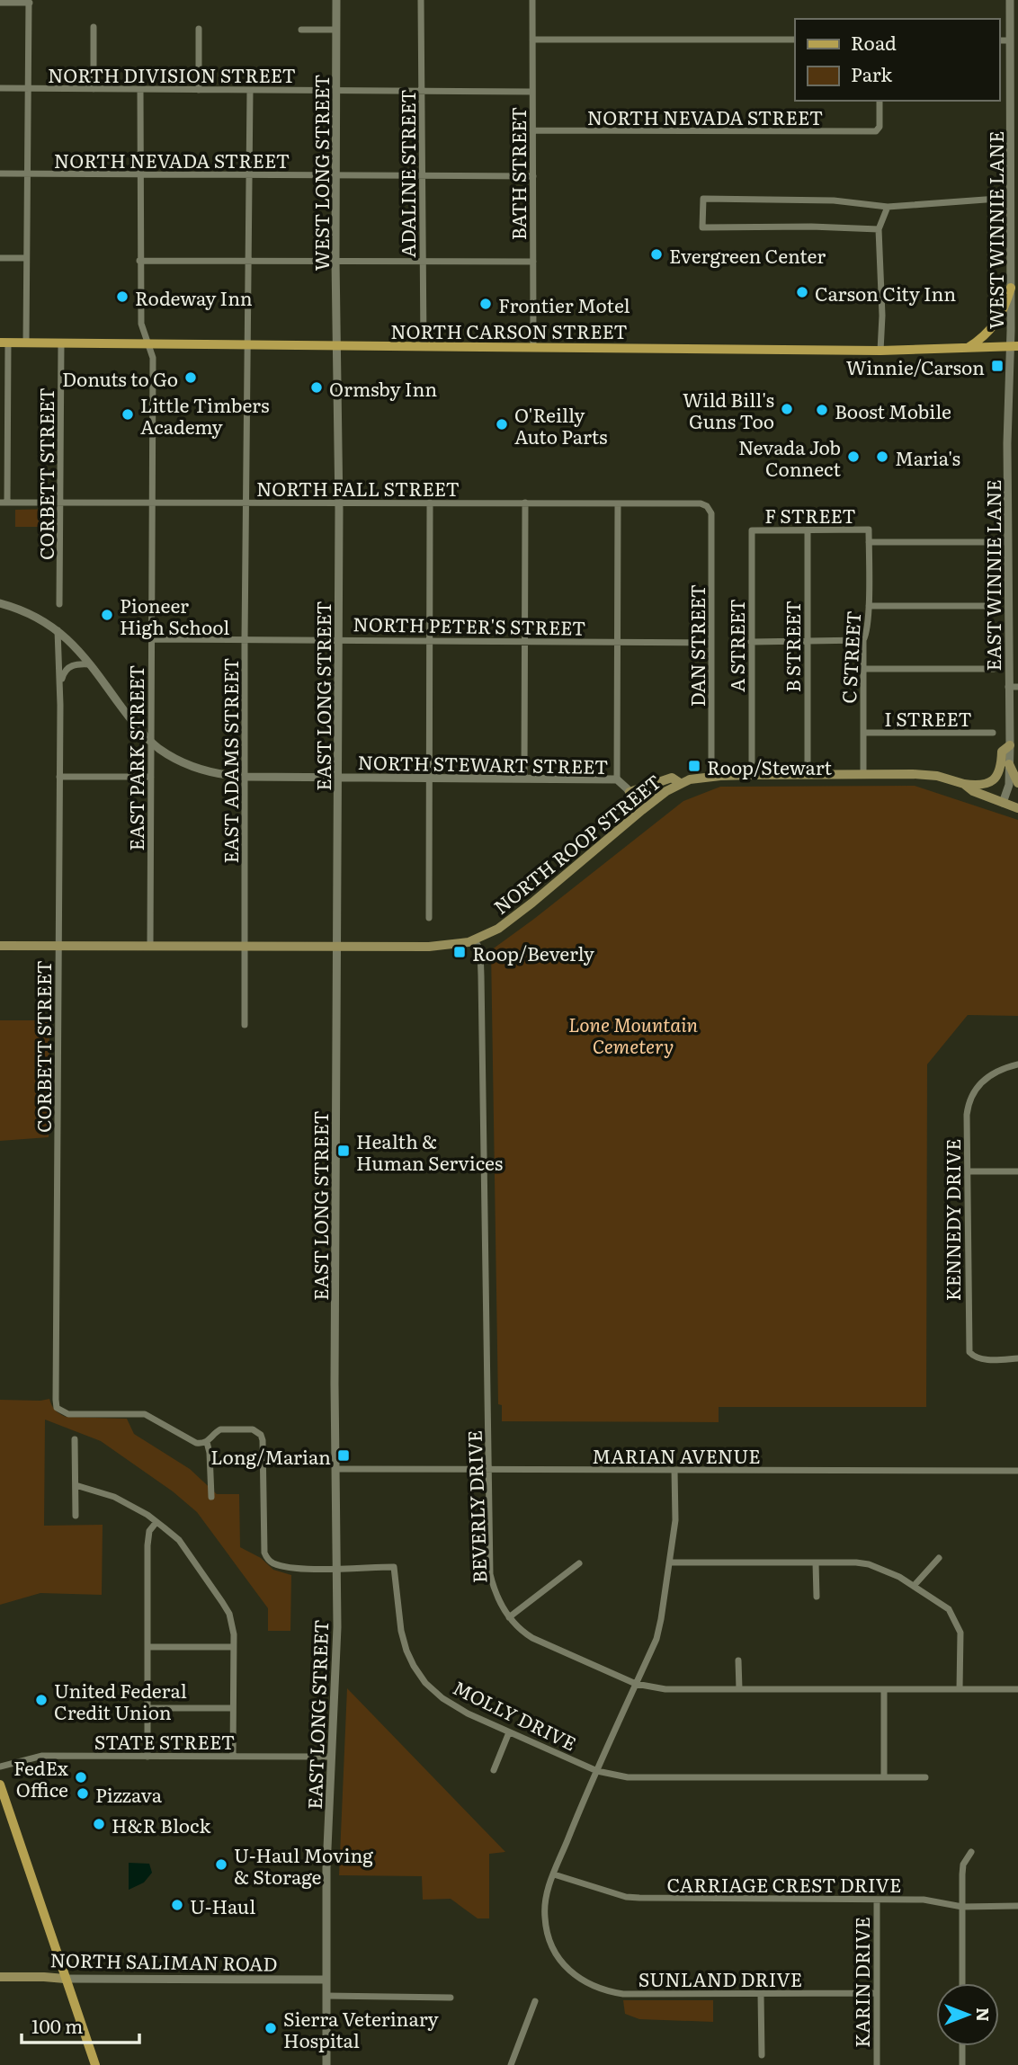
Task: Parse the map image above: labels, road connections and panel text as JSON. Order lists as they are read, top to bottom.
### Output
{
  "streets": {
    "main road": ["NORTH CARSON STREET", "NORTH ROOP STREET", "NORTH SALIMAN ROAD"],
    "street": [
      "NORTH DIVISION STREET",
      "NORTH NEVADA STREET",
      "WEST LONG STREET",
      "ADALINE STREET",
      "BATH STREET",
      "WEST WINNIE LANE",
      "CORBETT STREET",
      "NORTH FALL STREET",
      "F STREET",
      "EAST WINNIE LANE",
      "NORTH PETER'S STREET",
      "DAN STREET",
      "A STREET",
      "B STREET",
      "C STREET",
      "EAST LONG STREET",
      "I STREET",
      "EAST PARK STREET",
      "EAST ADAMS STREET",
      "NORTH STEWART STREET",
      "KENNEDY DRIVE",
      "MARIAN AVENUE",
      "BEVERLY DRIVE",
      "MOLLY DRIVE",
      "STATE STREET",
      "CARRIAGE CREST DRIVE",
      "SUNLAND DRIVE",
      "KARIN DRIVE"
    ]
  },
  "crossings": [
    ["NORTH DIVISION STREET", "WEST LONG STREET"],
    ["NORTH DIVISION STREET", "ADALINE STREET"],
    ["NORTH DIVISION STREET", "BATH STREET"],
    ["NORTH DIVISION STREET", "EAST PARK STREET"],
    ["NORTH DIVISION STREET", "EAST ADAMS STREET"],
    ["NORTH NEVADA STREET", "WEST LONG STREET"],
    ["NORTH NEVADA STREET", "ADALINE STREET"],
    ["NORTH NEVADA STREET", "BATH STREET"],
    ["NORTH NEVADA STREET", "EAST PARK STREET"],
    ["NORTH NEVADA STREET", "EAST ADAMS STREET"],
    ["WEST LONG STREET", "NORTH CARSON STREET"],
    ["WEST LONG STREET", "EAST LONG STREET"],
    ["ADALINE STREET", "NORTH CARSON STREET"],
    ["BATH STREET", "NORTH CARSON STREET"],
    ["WEST WINNIE LANE", "NORTH CARSON STREET"],
    ["WEST WINNIE LANE", "EAST WINNIE LANE"],
    ["NORTH CARSON STREET", "CORBETT STREET"],
    ["NORTH CARSON STREET", "EAST WINNIE LANE"],
    ["NORTH CARSON STREET", "EAST LONG STREET"],
    ["NORTH CARSON STREET", "EAST PARK STREET"],
    ["NORTH CARSON STREET", "EAST ADAMS STREET"],
    ["CORBETT STREET", "NORTH FALL STREET"],
    ["CORBETT STREET", "NORTH STEWART STREET"],
    ["CORBETT STREET", "NORTH ROOP STREET"],
    ["CORBETT STREET", "MOLLY DRIVE"],
    ["NORTH FALL STREET", "DAN STREET"],
    ["NORTH FALL STREET", "EAST LONG STREET"],
    ["NORTH FALL STREET", "EAST PARK STREET"],
    ["NORTH FALL STREET", "EAST ADAMS STREET"],
    ["F STREET", "EAST WINNIE LANE"],
    ["F STREET", "A STREET"],
    ["F STREET", "B STREET"],
    ["F STREET", "C STREET"],
    ["EAST WINNIE LANE", "NORTH ROOP STREET"],
    ["NORTH PETER'S STREET", "DAN STREET"],
    ["NORTH PETER'S STREET", "EAST LONG STREET"],
    ["NORTH PETER'S STREET", "EAST PARK STREET"],
    ["NORTH PETER'S STREET", "EAST ADAMS STREET"],
    ["DAN STREET", "NORTH ROOP STREET"],
    ["C STREET", "I STREET"],
    ["C STREET", "NORTH ROOP STREET"],
    ["EAST LONG STREET", "NORTH STEWART STREET"],
    ["EAST LONG STREET", "NORTH ROOP STREET"],
    ["EAST LONG STREET", "MARIAN AVENUE"],
    ["EAST LONG STREET", "MOLLY DRIVE"],
    ["EAST LONG STREET", "STATE STREET"],
    ["EAST LONG STREET", "NORTH SALIMAN ROAD"],
    ["EAST PARK STREET", "NORTH STEWART STREET"],
    ["EAST PARK STREET", "NORTH ROOP STREET"],
    ["EAST ADAMS STREET", "NORTH STEWART STREET"],
    ["EAST ADAMS STREET", "NORTH ROOP STREET"],
    ["NORTH STEWART STREET", "NORTH ROOP STREET"],
    ["NORTH ROOP STREET", "BEVERLY DRIVE"],
    ["MARIAN AVENUE", "BEVERLY DRIVE"],
    ["CARRIAGE CREST DRIVE", "SUNLAND DRIVE"],
    ["CARRIAGE CREST DRIVE", "KARIN DRIVE"],
    ["SUNLAND DRIVE", "KARIN DRIVE"]
  ],
  "parks": ["Lone Mountain Cemetery"],
  "places": {
    "other": [
      "Evergreen Center",
      "Carson City Inn",
      "Rodeway Inn",
      "Frontier Motel",
      "Donuts to Go",
      "Ormsby Inn",
      "Wild Bill's Guns Too",
      "Boost Mobile",
      "Little Timbers Academy",
      "O'Reilly Auto Parts",
      "Nevada Job Connect",
      "Maria's",
      "Pioneer High School",
      "United Federal Credit Union",
      "FedEx Office",
      "Pizzava",
      "H&R Block",
      "U-Haul Moving & Storage",
      "U-Haul",
      "Sierra Veterinary Hospital"
    ],
    "transit": [
      "Winnie/Carson",
      "Roop/Stewart",
      "Roop/Beverly",
      "Health & Human Services",
      "Long/Marian"
    ]
  },
  "legend": ["Road", "Park"],
  "scale_bar": "100 m",
  "north": "right"
}
